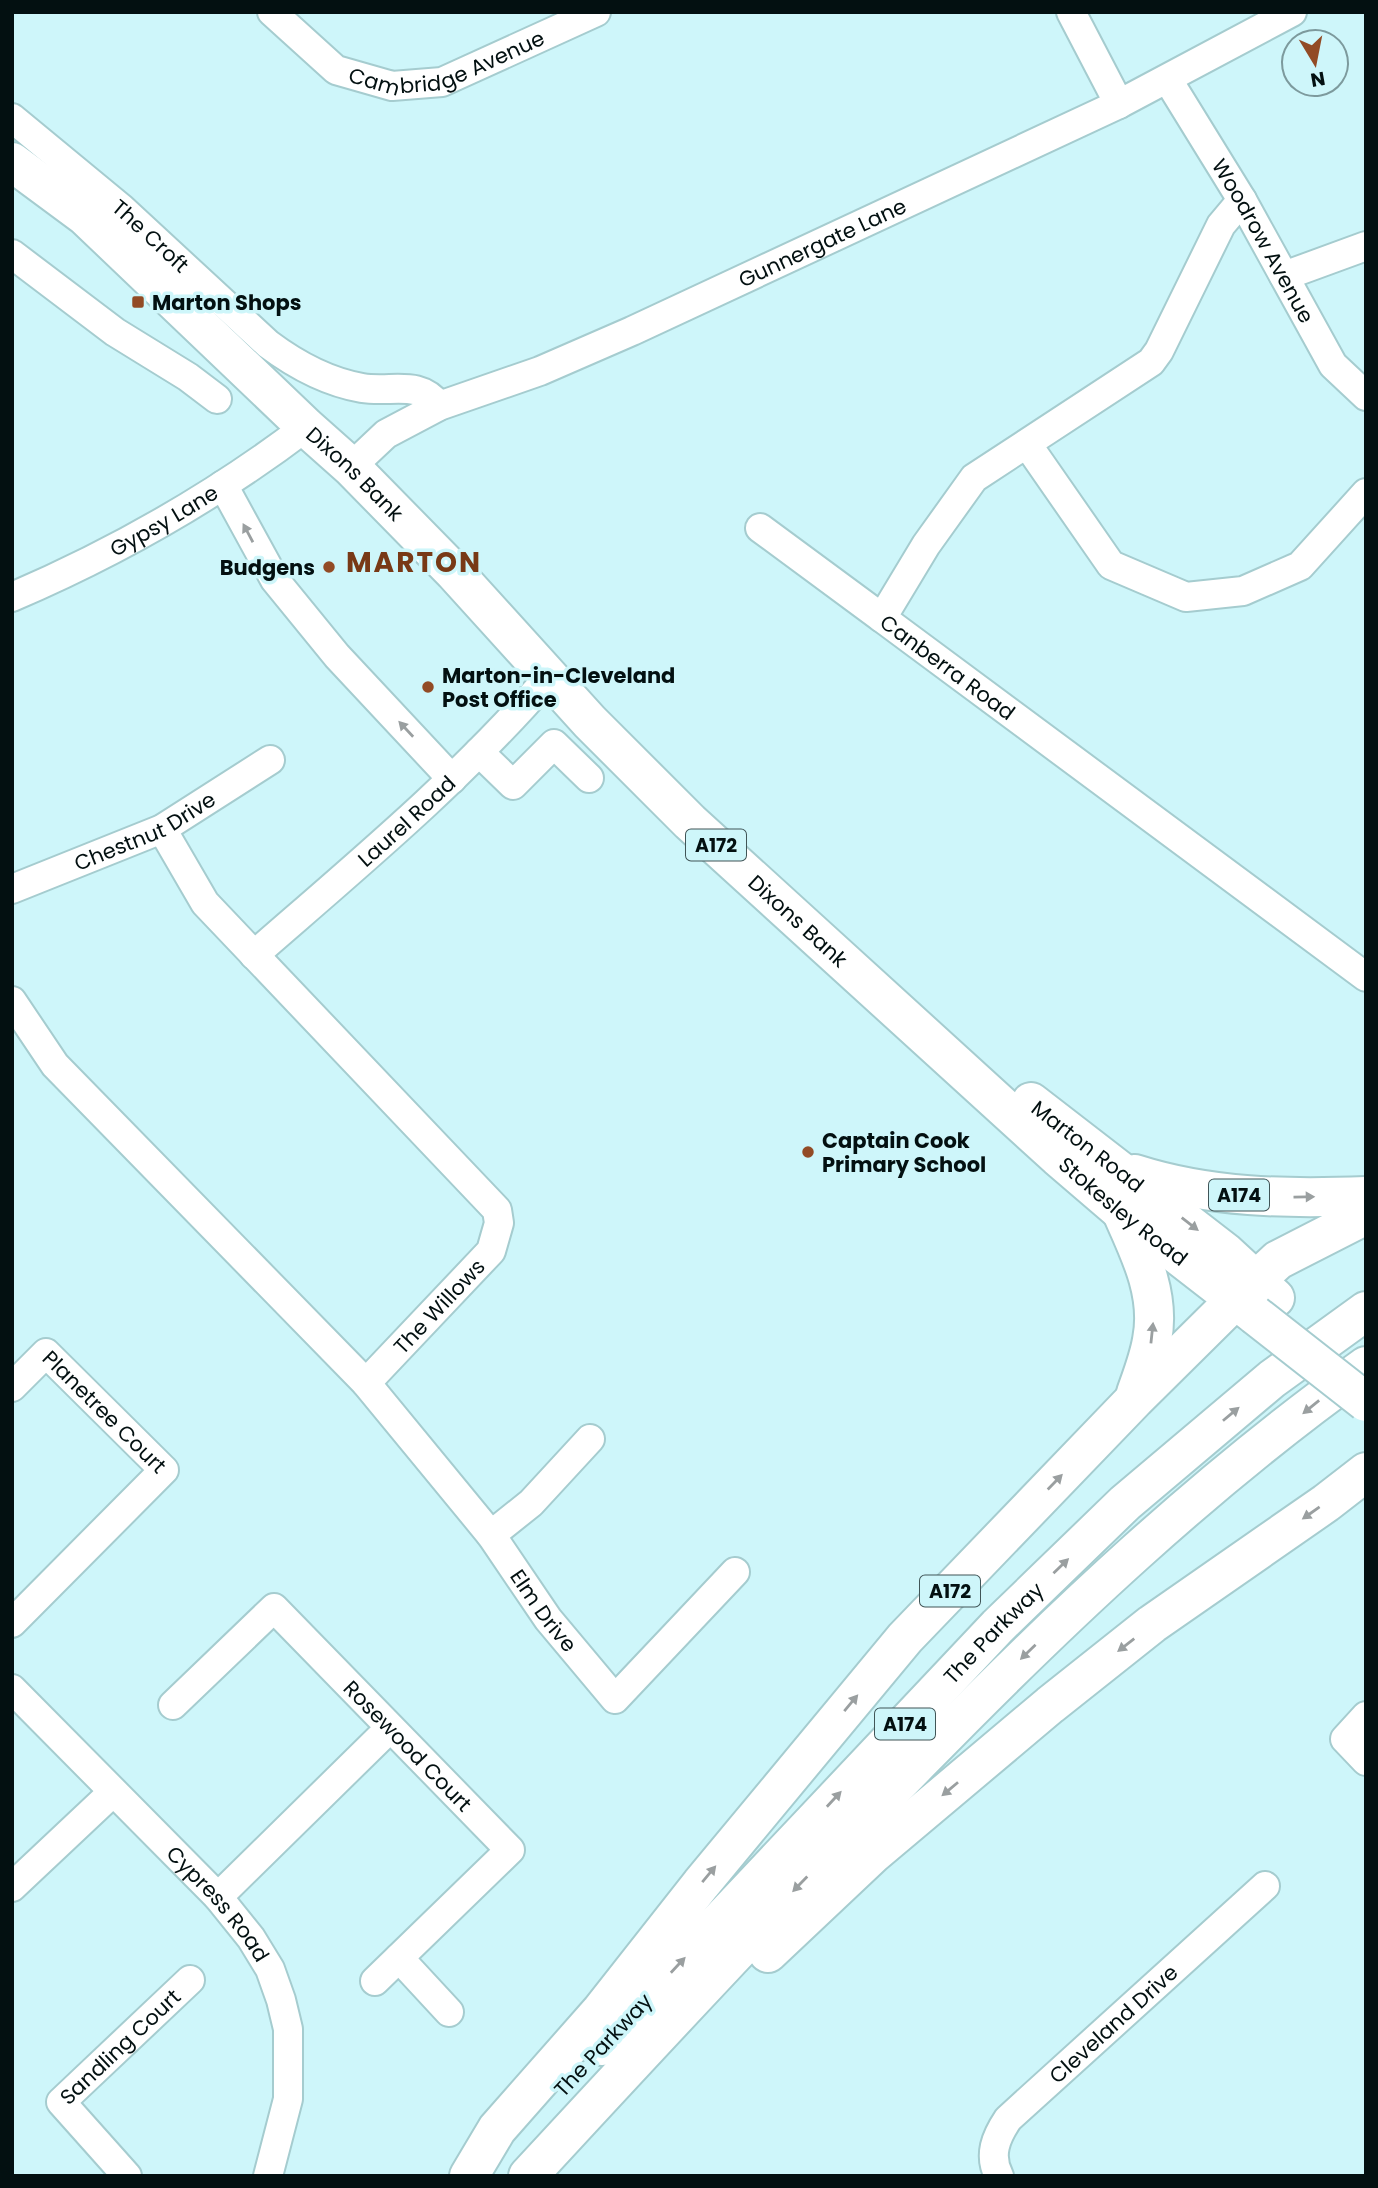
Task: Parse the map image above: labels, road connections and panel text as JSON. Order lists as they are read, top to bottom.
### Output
{
  "streets": {
    "highway": [
      "Dixons Bank",
      "A172",
      "Marton Road",
      "A174",
      "Stokesley Road",
      "The Parkway"
    ],
    "street": [
      "Cambridge Avenue",
      "The Croft",
      "Woodrow Avenue",
      "Gunnergate Lane",
      "Gypsy Lane",
      "Canberra Road",
      "Laurel Road",
      "Chestnut Drive",
      "The Willows",
      "Planetree Court",
      "Elm Drive",
      "Rosewood Court",
      "Cypress Road",
      "Cleveland Drive",
      "Sandling Court"
    ]
  },
  "crossings": [
    ["The Croft", "Gunnergate Lane"],
    ["Woodrow Avenue", "Gunnergate Lane"],
    ["Woodrow Avenue", "Canberra Road"],
    ["Gunnergate Lane", "Dixons Bank"],
    ["Dixons Bank", "Gypsy Lane"],
    ["Dixons Bank", "Laurel Road"],
    ["Dixons Bank", "Marton Road"],
    ["Laurel Road", "The Willows"],
    ["Chestnut Drive", "The Willows"],
    ["A172", "Marton Road"],
    ["A172", "Stokesley Road"],
    ["Marton Road", "A174"],
    ["Marton Road", "Stokesley Road"],
    ["The Willows", "Elm Drive"]
  ],
  "one_way": ["Marton Road"],
  "districts": ["MARTON"],
  "places": {
    "transit": ["Marton Shops"],
    "other": ["Budgens", "Marton-in-Cleveland Post Office", "Captain Cook Primary School"]
  },
  "north": "bottom"
}
